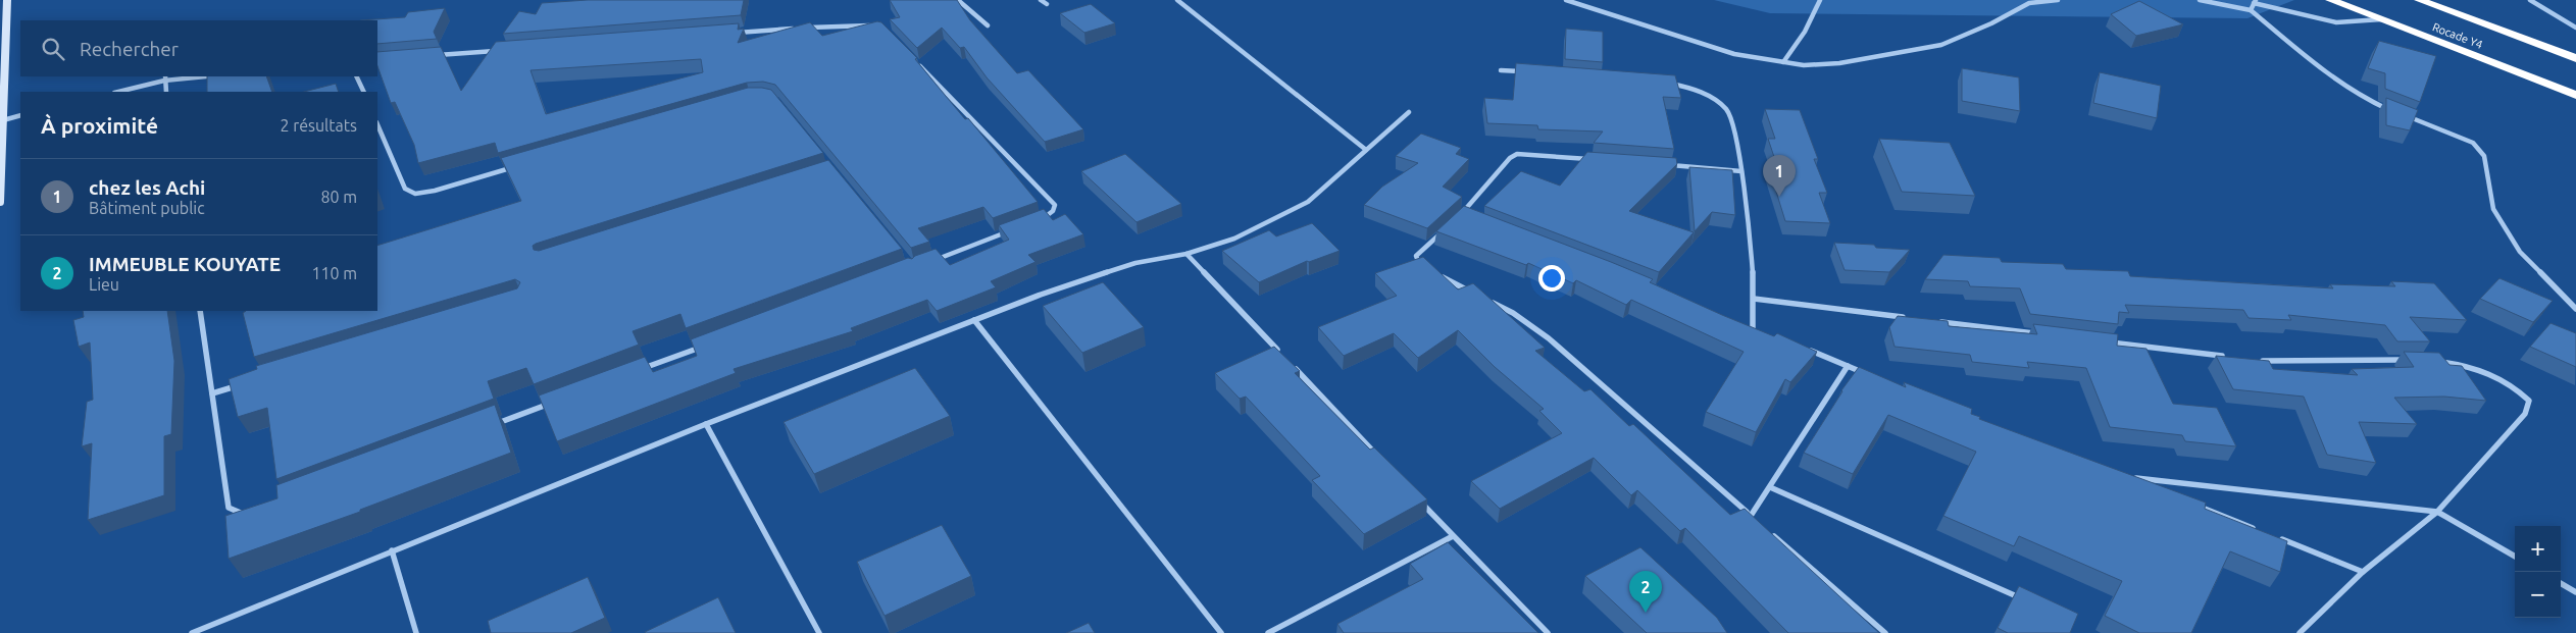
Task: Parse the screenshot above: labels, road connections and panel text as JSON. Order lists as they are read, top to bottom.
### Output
{
  "streets": {
    "highway": ["Rocade Y4"]
  },
  "page": {
    "search": "Rechercher",
    "heading": ["À proximité", "2 résultats"],
    "pins": ["1", "2"],
    "list": [
      {
        "mark": "1",
        "name": "chez les Achi",
        "note": "Bâtiment public",
        "value": "80 m"
      },
      {
        "mark": "2",
        "name": "IMMEUBLE KOUYATE",
        "note": "Lieu",
        "value": "110 m"
      }
    ],
    "map_buttons": ["+", "−"]
  }
}
